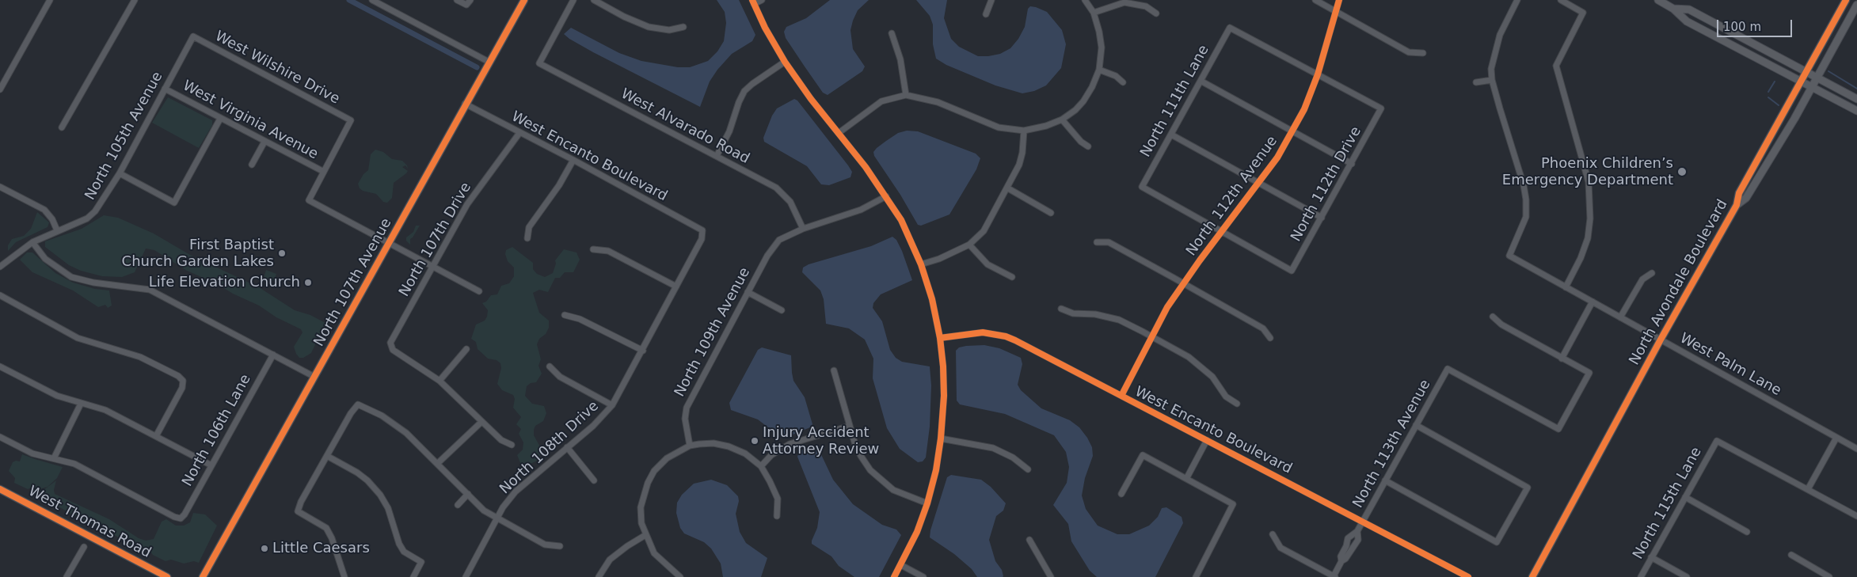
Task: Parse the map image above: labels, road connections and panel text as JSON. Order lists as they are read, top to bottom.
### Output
{
  "streets": {
    "main road": ["North 107th Avenue", "North Avondale Boulevard", "West Thomas Road"],
    "street": [
      "West Wilshire Drive",
      "North 111th Lane",
      "West Virginia Avenue",
      "West Alvarado Road",
      "North 105th Avenue",
      "West Encanto Boulevard",
      "North 112th Drive",
      "North 112th Avenue",
      "North 107th Drive",
      "North 109th Avenue",
      "West Palm Lane",
      "North 106th Lane",
      "North 113th Avenue",
      "North 108th Drive",
      "North 115th Lane"
    ]
  },
  "crossings": [
    ["West Wilshire Drive", "West Virginia Avenue"],
    ["West Wilshire Drive", "North 105th Avenue"],
    ["North 111th Lane", "North 112th Drive"],
    ["North 111th Lane", "North 112th Avenue"],
    ["West Virginia Avenue", "North 105th Avenue"],
    ["West Alvarado Road", "North 109th Avenue"],
    ["West Encanto Boulevard", "North 112th Avenue"],
    ["West Encanto Boulevard", "North 107th Drive"],
    ["West Encanto Boulevard", "North 107th Avenue"],
    ["West Encanto Boulevard", "North 113th Avenue"],
    ["West Encanto Boulevard", "North 108th Drive"],
    ["North 112th Drive", "North 112th Avenue"],
    ["North Avondale Boulevard", "West Palm Lane"]
  ],
  "places": [
    "Phoenix Children’s Emergency Department",
    "First Baptist Church Garden Lakes",
    "Life Elevation Church",
    "Injury Accident Attorney Review",
    "Little Caesars"
  ],
  "scale_bar": "100 m"
}
